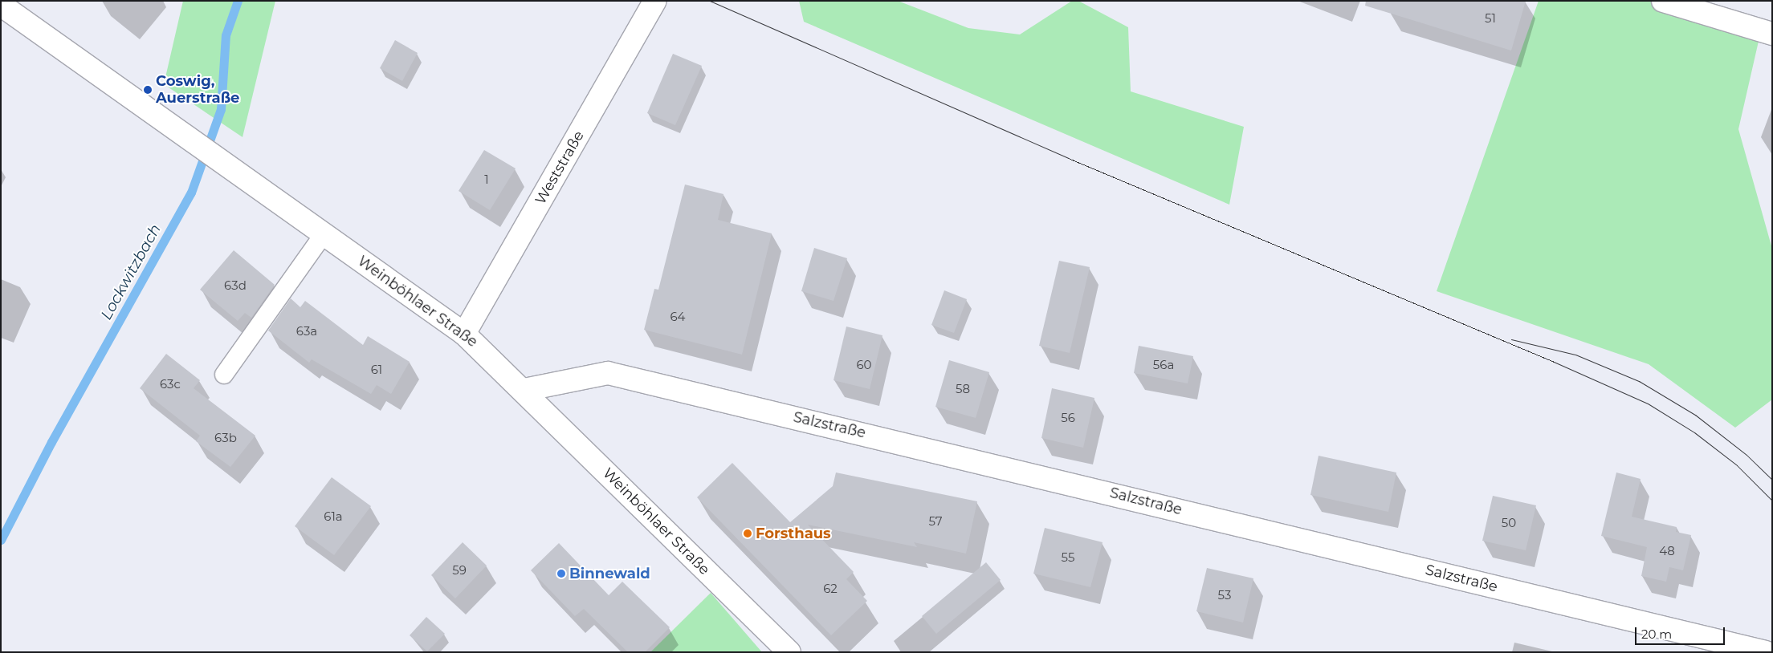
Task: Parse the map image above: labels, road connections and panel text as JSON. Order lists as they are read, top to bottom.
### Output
{
  "streets": {
    "street": ["Weststraße", "Weinböhlaer Straße", "Salzstraße"]
  },
  "crossings": [
    ["Weststraße", "Weinböhlaer Straße"],
    ["Weinböhlaer Straße", "Salzstraße"]
  ],
  "water": ["Lockwitzbach"],
  "places": ["Coswig, Auerstraße", "Forsthaus", "Binnewald"],
  "house_numbers": [
    "51",
    "1",
    "63d",
    "64",
    "63a",
    "60",
    "56a",
    "61",
    "63c",
    "58",
    "56",
    "63b",
    "61a",
    "57",
    "50",
    "48",
    "55",
    "59",
    "62",
    "53"
  ],
  "scale_bar": "20 m"
}
